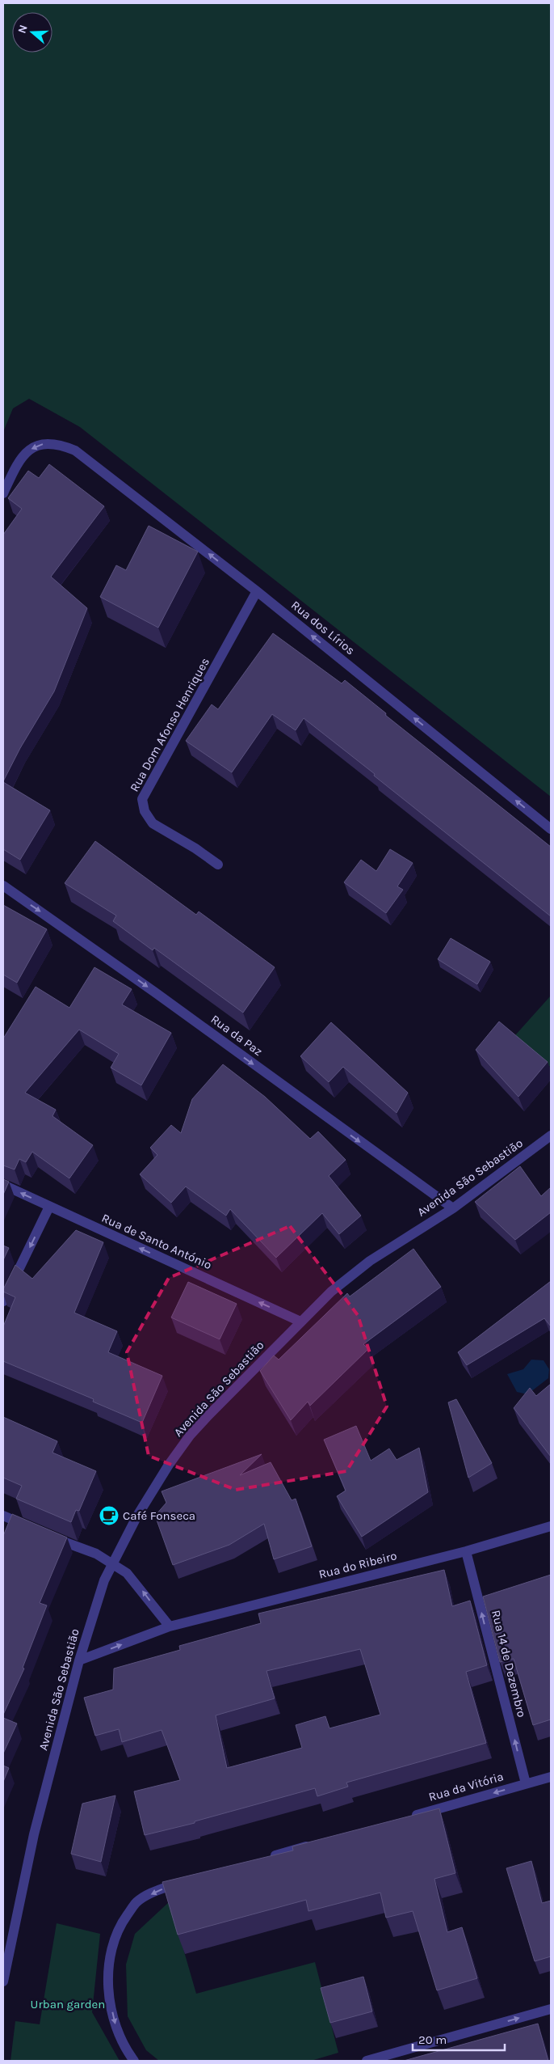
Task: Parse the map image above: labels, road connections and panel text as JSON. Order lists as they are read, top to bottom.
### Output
{
  "streets": {
    "street": [
      "Rua dos Lírios",
      "Rua Dom Afonso Henriques",
      "Rua da Paz",
      "Avenida São Sebastião",
      "Rua de Santo António",
      "Rua do Ribeiro",
      "Rua 14 de Dezembro",
      "Rua da Vitória"
    ]
  },
  "crossings": [
    ["Rua dos Lírios", "Rua Dom Afonso Henriques"],
    ["Rua da Paz", "Avenida São Sebastião"],
    ["Avenida São Sebastião", "Rua de Santo António"],
    ["Avenida São Sebastião", "Rua do Ribeiro"],
    ["Rua do Ribeiro", "Rua 14 de Dezembro"],
    ["Rua 14 de Dezembro", "Rua da Vitória"]
  ],
  "one_way": [
    "Rua dos Lírios",
    "Rua da Paz",
    "Rua de Santo António",
    "Rua 14 de Dezembro",
    "Rua da Vitória"
  ],
  "parks": ["Urban garden"],
  "places": {
    "cafe": ["Café Fonseca"]
  },
  "scale_bar": "20 m",
  "north": "left"
}
